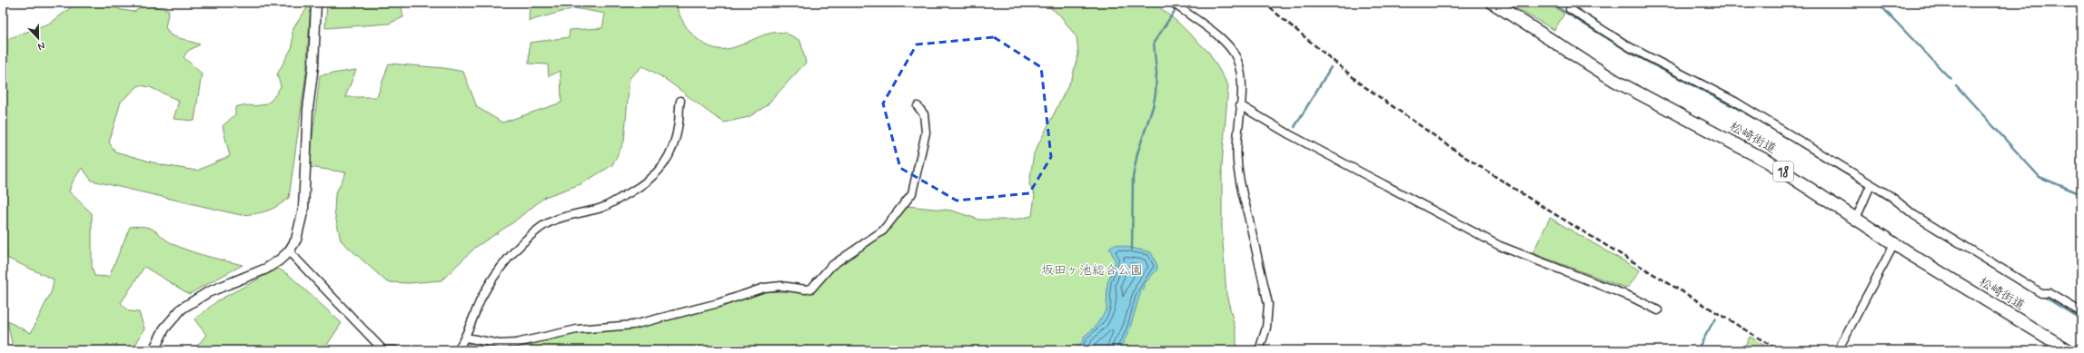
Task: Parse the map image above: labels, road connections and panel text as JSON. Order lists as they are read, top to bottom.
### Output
{
  "streets": {
    "main road": ["松崎街道", "18"]
  },
  "parks": ["坂田ヶ池総合公園"],
  "north": "bottom"
}
